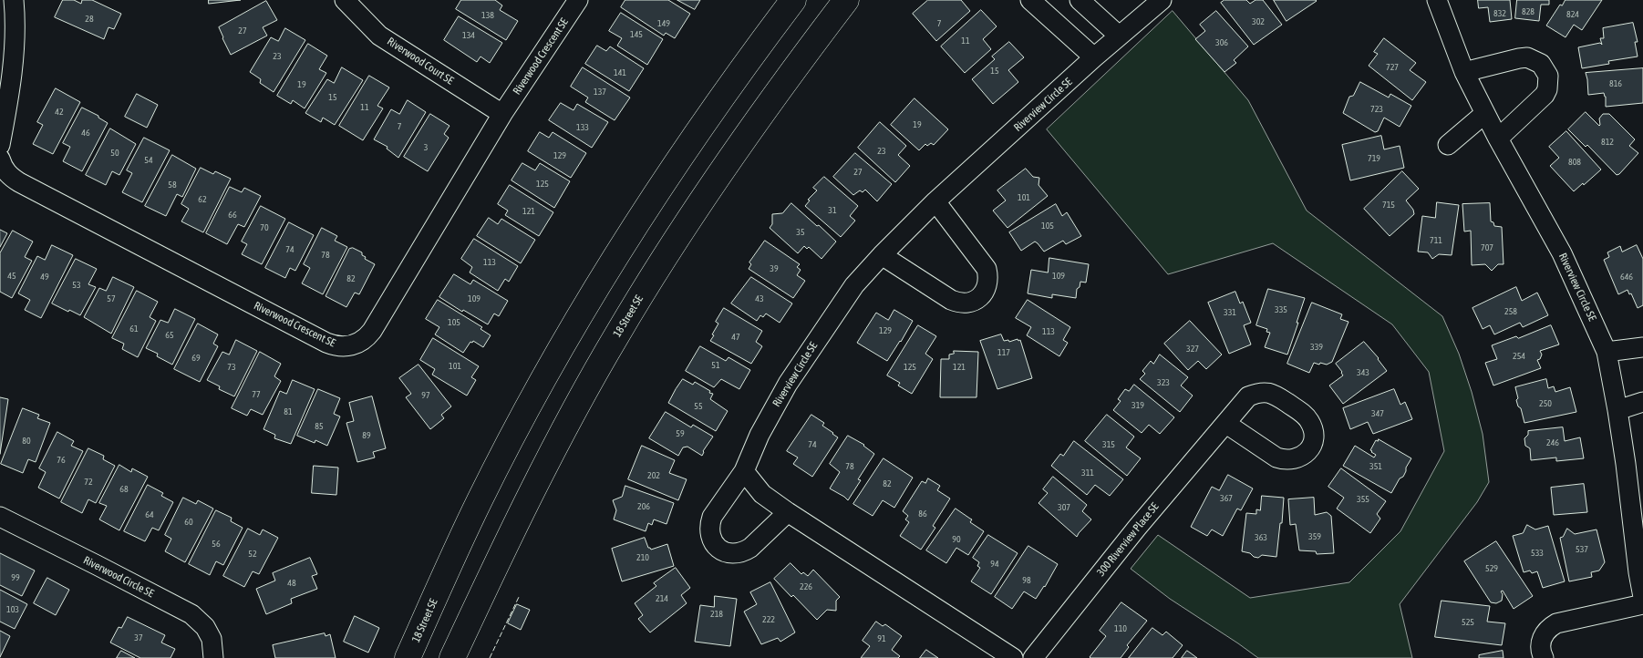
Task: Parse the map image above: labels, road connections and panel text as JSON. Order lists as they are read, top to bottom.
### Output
{
  "streets": {
    "main road": ["18 Street SE"],
    "street": [
      "Riverwood Crescent SE",
      "Riverwood Court SE",
      "Riverview Circle SE",
      "300 Riverview Place SE",
      "Riverwood Circle SE"
    ]
  },
  "crossings": [
    ["Riverwood Crescent SE", "Riverwood Court SE"]
  ],
  "house_numbers": [
    "828",
    "832",
    "824",
    "138",
    "28",
    "302",
    "149",
    "7",
    "27",
    "145",
    "134",
    "11",
    "306",
    "23",
    "727",
    "15",
    "141",
    "816",
    "19",
    "137",
    "15",
    "11",
    "723",
    "42",
    "19",
    "7",
    "133",
    "46",
    "812",
    "3",
    "23",
    "50",
    "129",
    "719",
    "54",
    "808",
    "27",
    "125",
    "58",
    "101",
    "62",
    "715",
    "31",
    "121",
    "66",
    "105",
    "70",
    "35",
    "711",
    "707",
    "74",
    "78",
    "113",
    "39",
    "45",
    "109",
    "49",
    "646",
    "82",
    "53",
    "57",
    "109",
    "43",
    "335",
    "258",
    "331",
    "105",
    "61",
    "129",
    "113",
    "65",
    "47",
    "339",
    "327",
    "117",
    "254",
    "69",
    "51",
    "101",
    "73",
    "125",
    "121",
    "343",
    "323",
    "77",
    "97",
    "250",
    "319",
    "55",
    "81",
    "347",
    "85",
    "59",
    "89",
    "80",
    "246",
    "74",
    "315",
    "76",
    "78",
    "351",
    "311",
    "202",
    "72",
    "82",
    "68",
    "367",
    "355",
    "206",
    "307",
    "86",
    "64",
    "60",
    "359",
    "363",
    "90",
    "56",
    "537",
    "533",
    "52",
    "210",
    "94",
    "529",
    "99",
    "98",
    "48",
    "226",
    "214",
    "103",
    "218",
    "222",
    "525",
    "110",
    "37",
    "91"
  ]
}
